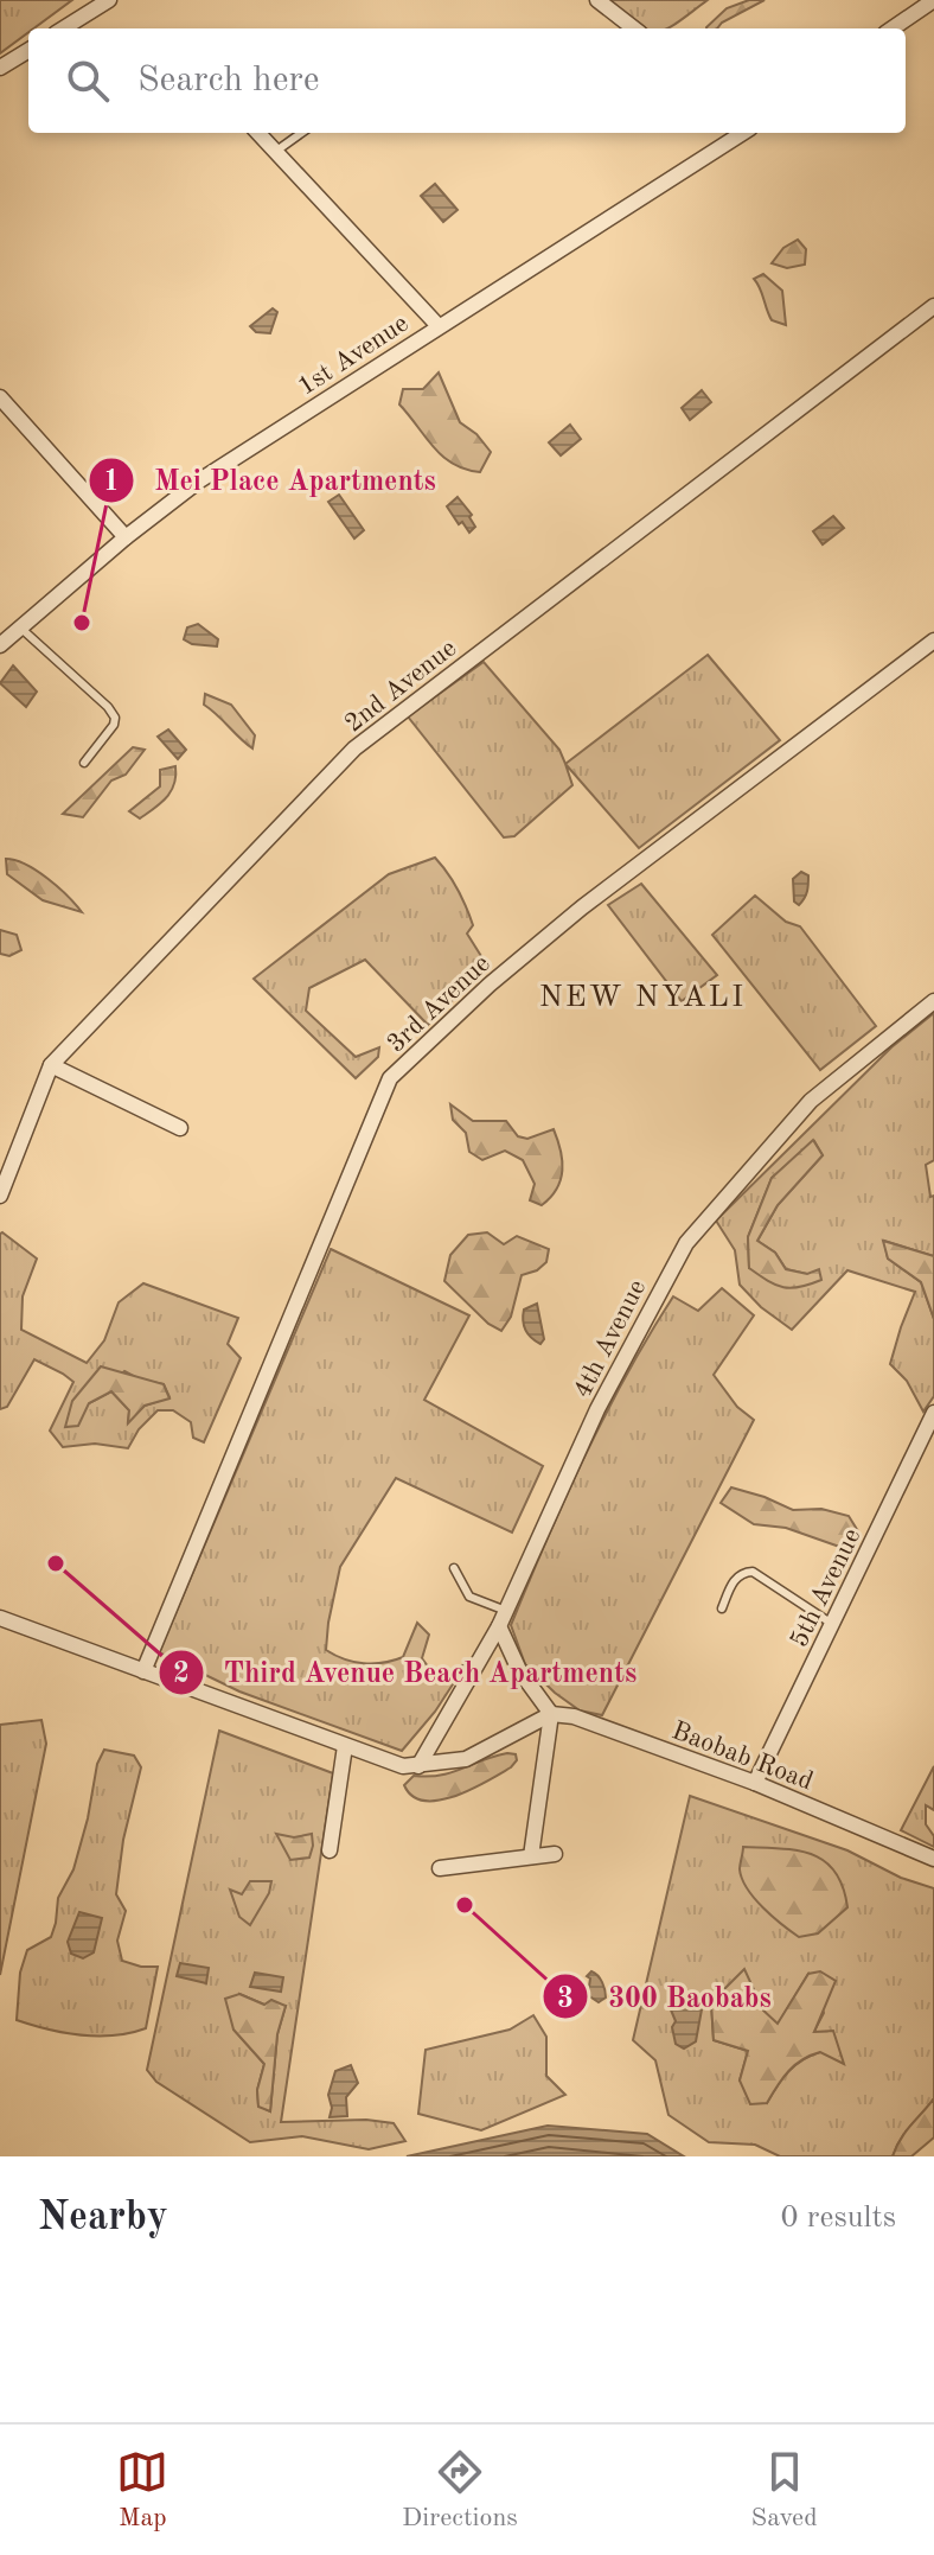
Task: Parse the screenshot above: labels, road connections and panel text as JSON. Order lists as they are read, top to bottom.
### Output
{
  "streets": {
    "street": [
      "1st Avenue",
      "2nd Avenue",
      "3rd Avenue",
      "4th Avenue",
      "5th Avenue",
      "Baobab Road"
    ]
  },
  "crossings": [
    ["5th Avenue", "Baobab Road"]
  ],
  "districts": ["NEW NYALI"],
  "places": ["Mei Place Apartments", "Third Avenue Beach Apartments", "300 Baobabs"],
  "page": {
    "search": "Search here",
    "heading": ["Nearby", "0 results"],
    "nav": ["Map", "Directions", "Saved"]
  }
}
